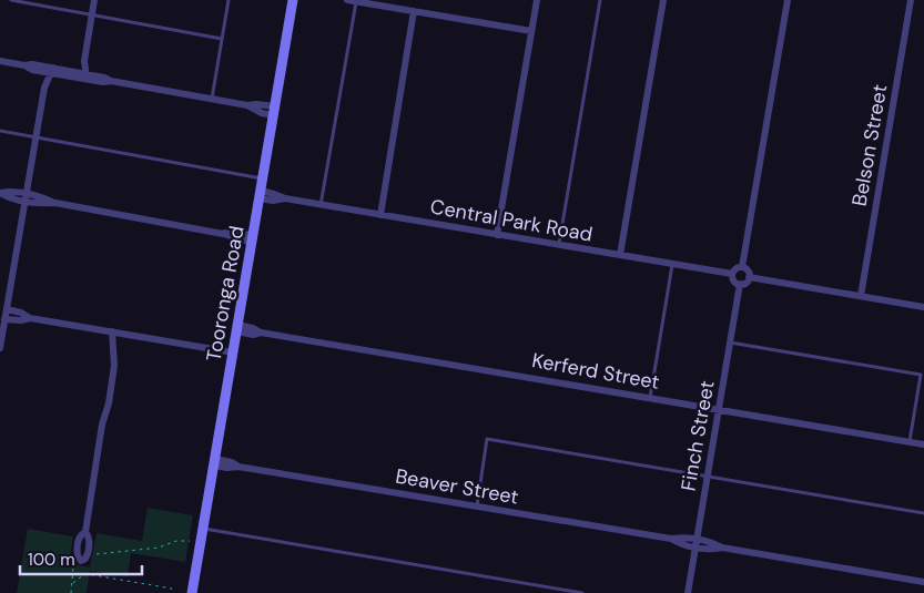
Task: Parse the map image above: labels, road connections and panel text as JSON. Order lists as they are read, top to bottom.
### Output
{
  "streets": {
    "main road": ["Tooronga Road"],
    "street": [
      "Belson Street",
      "Central Park Road",
      "Kerferd Street",
      "Finch Street",
      "Beaver Street"
    ]
  },
  "crossings": [
    ["Central Park Road", "Tooronga Road"],
    ["Central Park Road", "Finch Street"],
    ["Tooronga Road", "Kerferd Street"],
    ["Tooronga Road", "Beaver Street"],
    ["Kerferd Street", "Finch Street"],
    ["Finch Street", "Beaver Street"]
  ],
  "scale_bar": "100 m"
}
